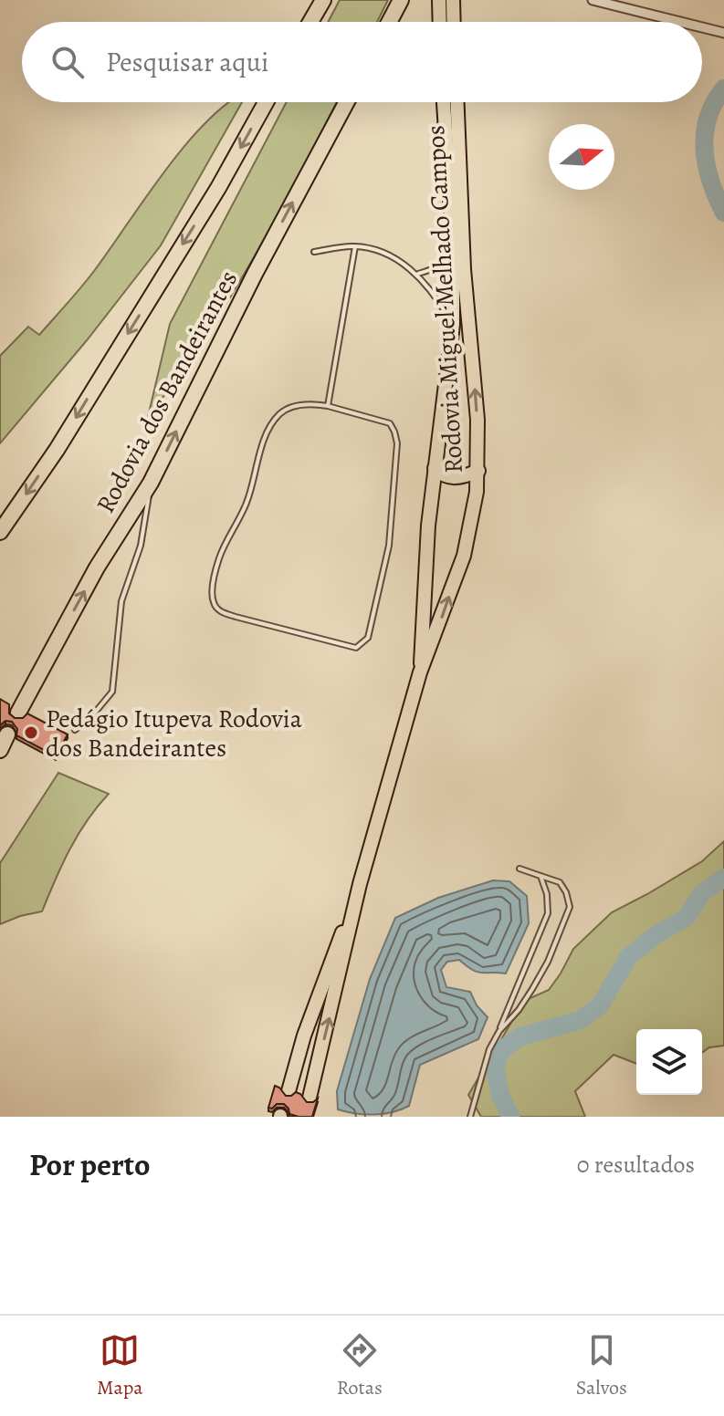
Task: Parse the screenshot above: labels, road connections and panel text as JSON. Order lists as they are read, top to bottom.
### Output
{
  "streets": {
    "highway": ["Rodovia Miguel Melhado Campos", "Rodovia dos Bandeirantes"]
  },
  "places": ["Pedágio Itupeva Rodovia dos Bandeirantes"],
  "north": "right",
  "page": {
    "search": "Pesquisar aqui",
    "heading": ["Por perto", "0 resultados"],
    "nav": ["Mapa", "Rotas", "Salvos"]
  }
}
